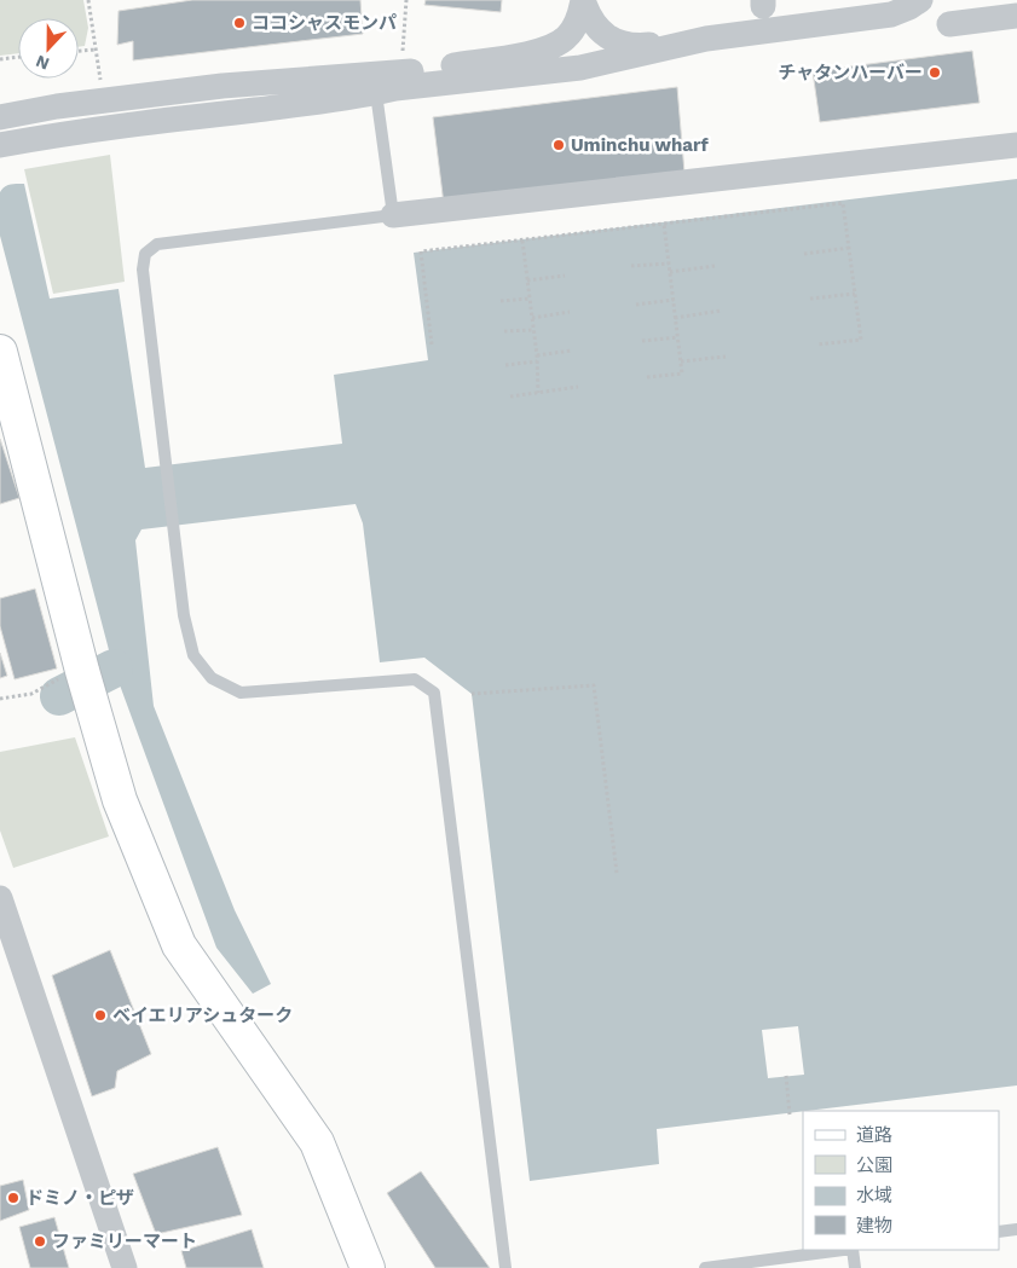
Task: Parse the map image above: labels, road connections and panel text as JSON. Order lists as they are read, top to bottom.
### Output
{
  "places": [
    "ココシャスモンパ",
    "チャタンハーバー",
    "Uminchu wharf",
    "ベイエリアシュターク",
    "ドミノ・ピザ",
    "ファミリーマート"
  ],
  "legend": [
    "道路",
    "公園",
    "水域",
    "建物"
  ],
  "north": "bottom"
}
